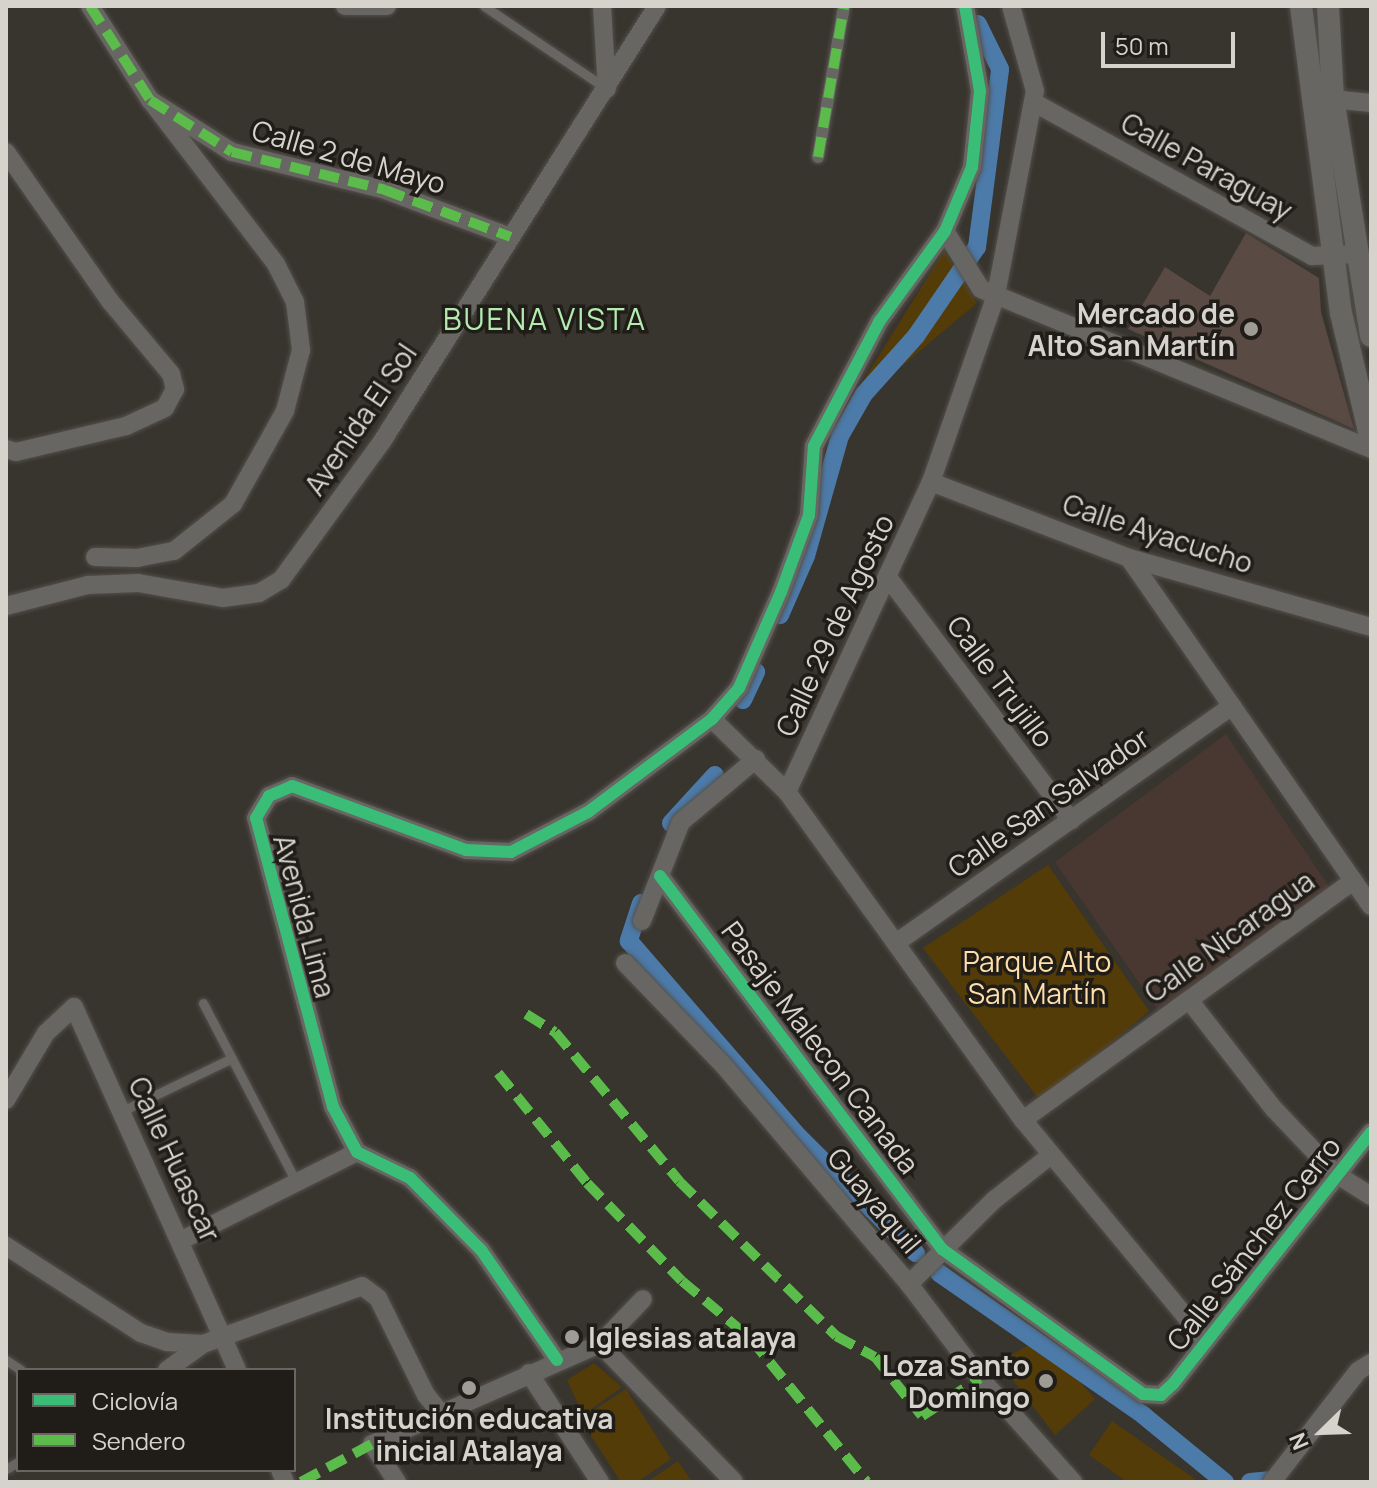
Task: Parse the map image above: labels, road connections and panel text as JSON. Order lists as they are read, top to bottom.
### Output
{
  "streets": {
    "street": [
      "Calle 2 de Mayo",
      "Calle Paraguay",
      "Avenida El Sol",
      "Calle Ayacucho",
      "Calle 29 de Agosto",
      "Calle Trujillo",
      "Calle San Salvador",
      "Avenida Lima",
      "Calle Nicaragua",
      "Pasaje Malecon Canada",
      "Calle Huascar",
      "Guayaquil",
      "Calle Sánchez Cerro"
    ]
  },
  "crossings": [
    ["Calle 2 de Mayo", "Avenida El Sol"],
    ["Calle Paraguay", "Calle 29 de Agosto"],
    ["Calle Ayacucho", "Calle 29 de Agosto"],
    ["Calle 29 de Agosto", "Calle Trujillo"],
    ["Calle Trujillo", "Calle San Salvador"],
    ["Pasaje Malecon Canada", "Calle Sánchez Cerro"]
  ],
  "districts": ["BUENA VISTA"],
  "parks": ["Parque Alto San Martín"],
  "places": [
    "Mercado de Alto San Martín",
    "Iglesias atalaya",
    "Loza Santo Domingo",
    "Institución educativa inicial Atalaya"
  ],
  "legend": ["Ciclovía", "Sendero"],
  "scale_bar": "50 m",
  "north": "bottom left"
}
